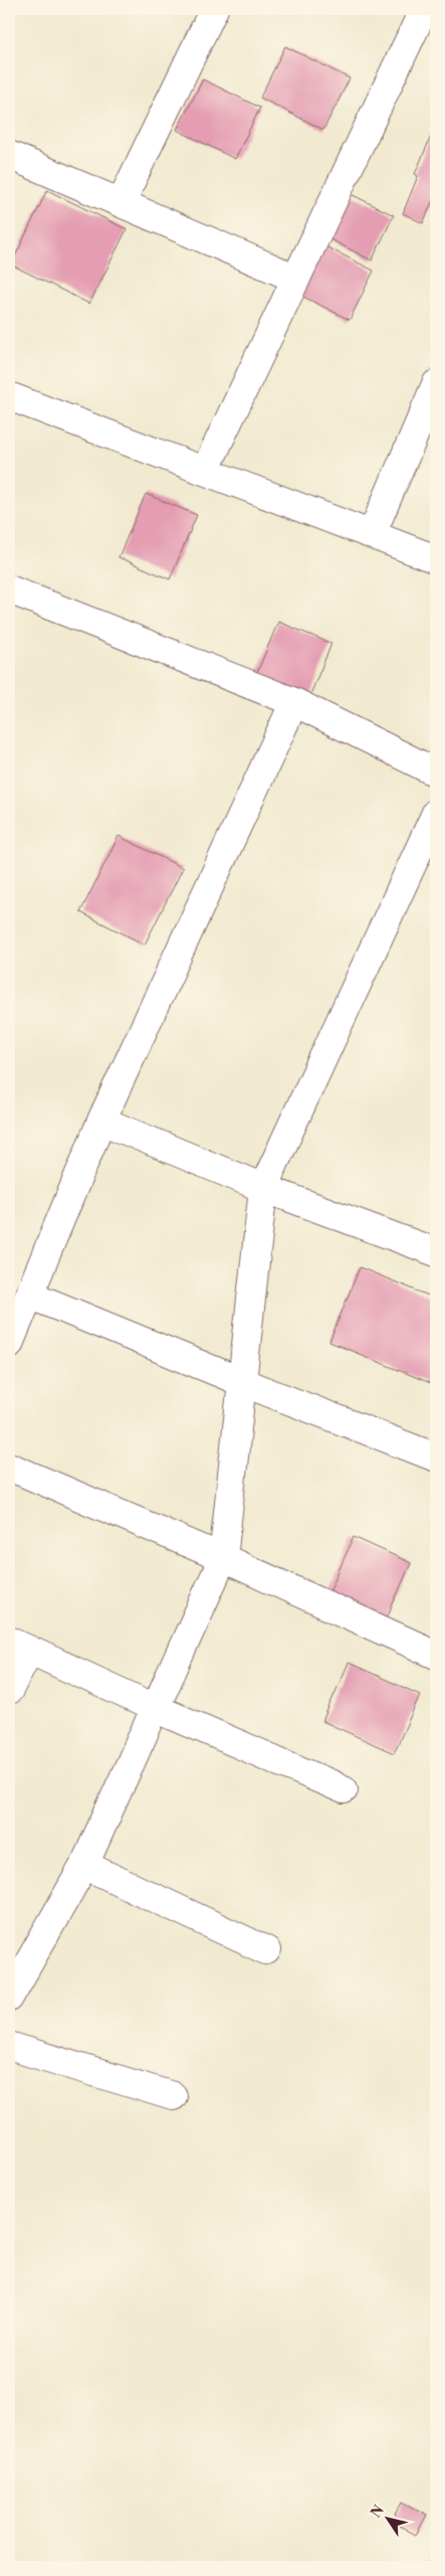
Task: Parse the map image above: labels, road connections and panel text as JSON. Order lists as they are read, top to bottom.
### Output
{
  "north": "top left"
}
